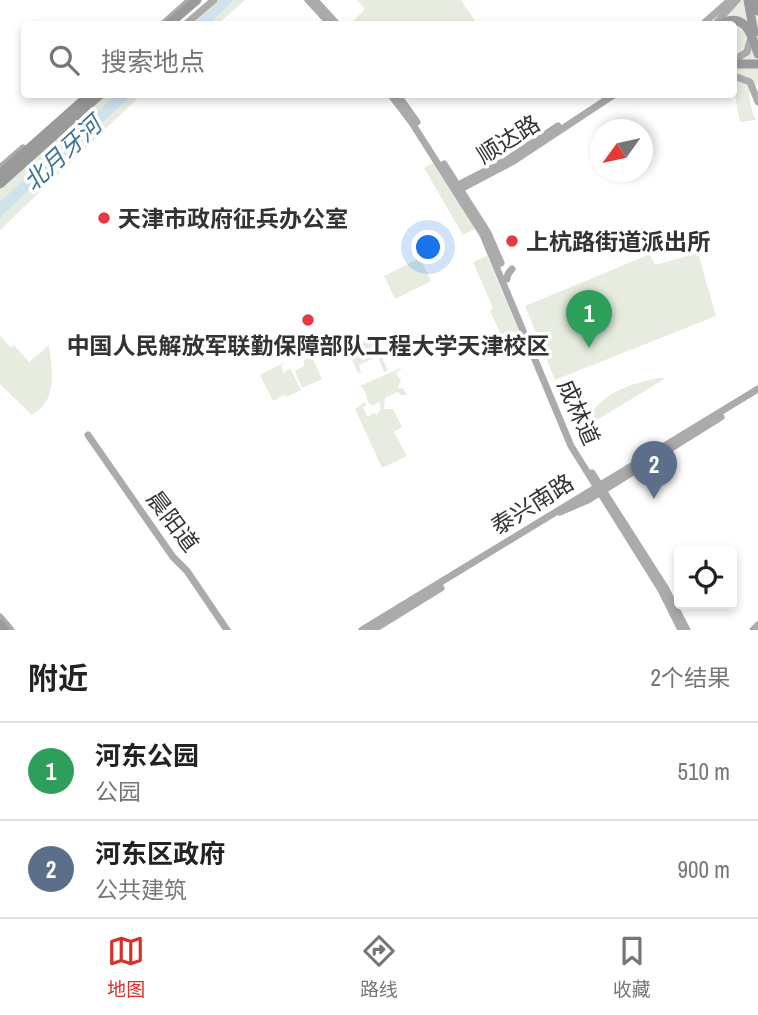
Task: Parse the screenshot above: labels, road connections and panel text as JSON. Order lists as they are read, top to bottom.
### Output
{
  "streets": {
    "main road": [
      "顺达路",
      "成林道",
      "泰兴南路",
      "晨阳道"
    ]
  },
  "crossings": [
    ["顺达路", "成林道"],
    ["成林道", "泰兴南路"]
  ],
  "water": ["北月牙河"],
  "places": ["天津市政府征兵办公室", "上杭路街道派出所", "中国人民解放军联勤保障部队工程大学天津校区"],
  "north": "bottom left",
  "page": {
    "search": "搜索地点",
    "pins": ["1", "2"],
    "heading": ["附近", "2个结果"],
    "list": [
      {
        "mark": "1",
        "name": "河东公园",
        "note": "公园",
        "value": "510 m"
      },
      {
        "mark": "2",
        "name": "河东区政府",
        "note": "公共建筑",
        "value": "900 m"
      }
    ],
    "nav": ["地图", "路线", "收藏"]
  }
}
